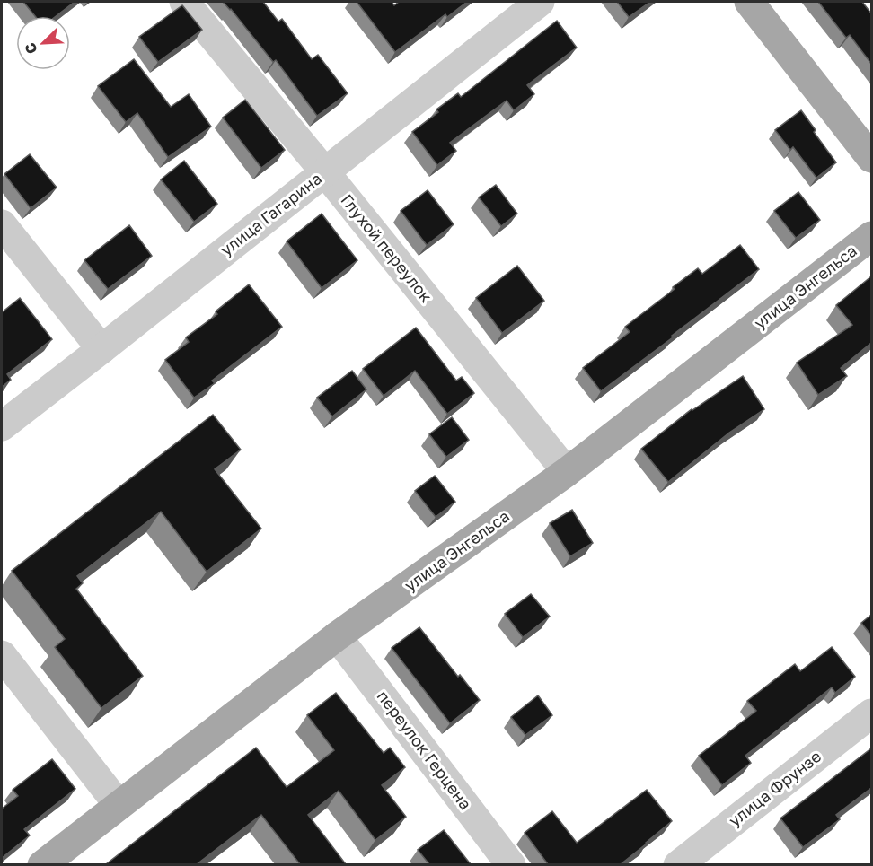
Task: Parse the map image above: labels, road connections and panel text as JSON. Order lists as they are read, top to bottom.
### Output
{
  "streets": {
    "main road": ["улица Энгельса"],
    "street": [
      "улица Гагарина",
      "Глухой переулок",
      "переулок Герцена",
      "улица Фрунзе"
    ]
  },
  "crossings": [
    ["улица Гагарина", "Глухой переулок"],
    ["Глухой переулок", "улица Энгельса"],
    ["улица Энгельса", "переулок Герцена"]
  ],
  "north": "bottom left"
}
